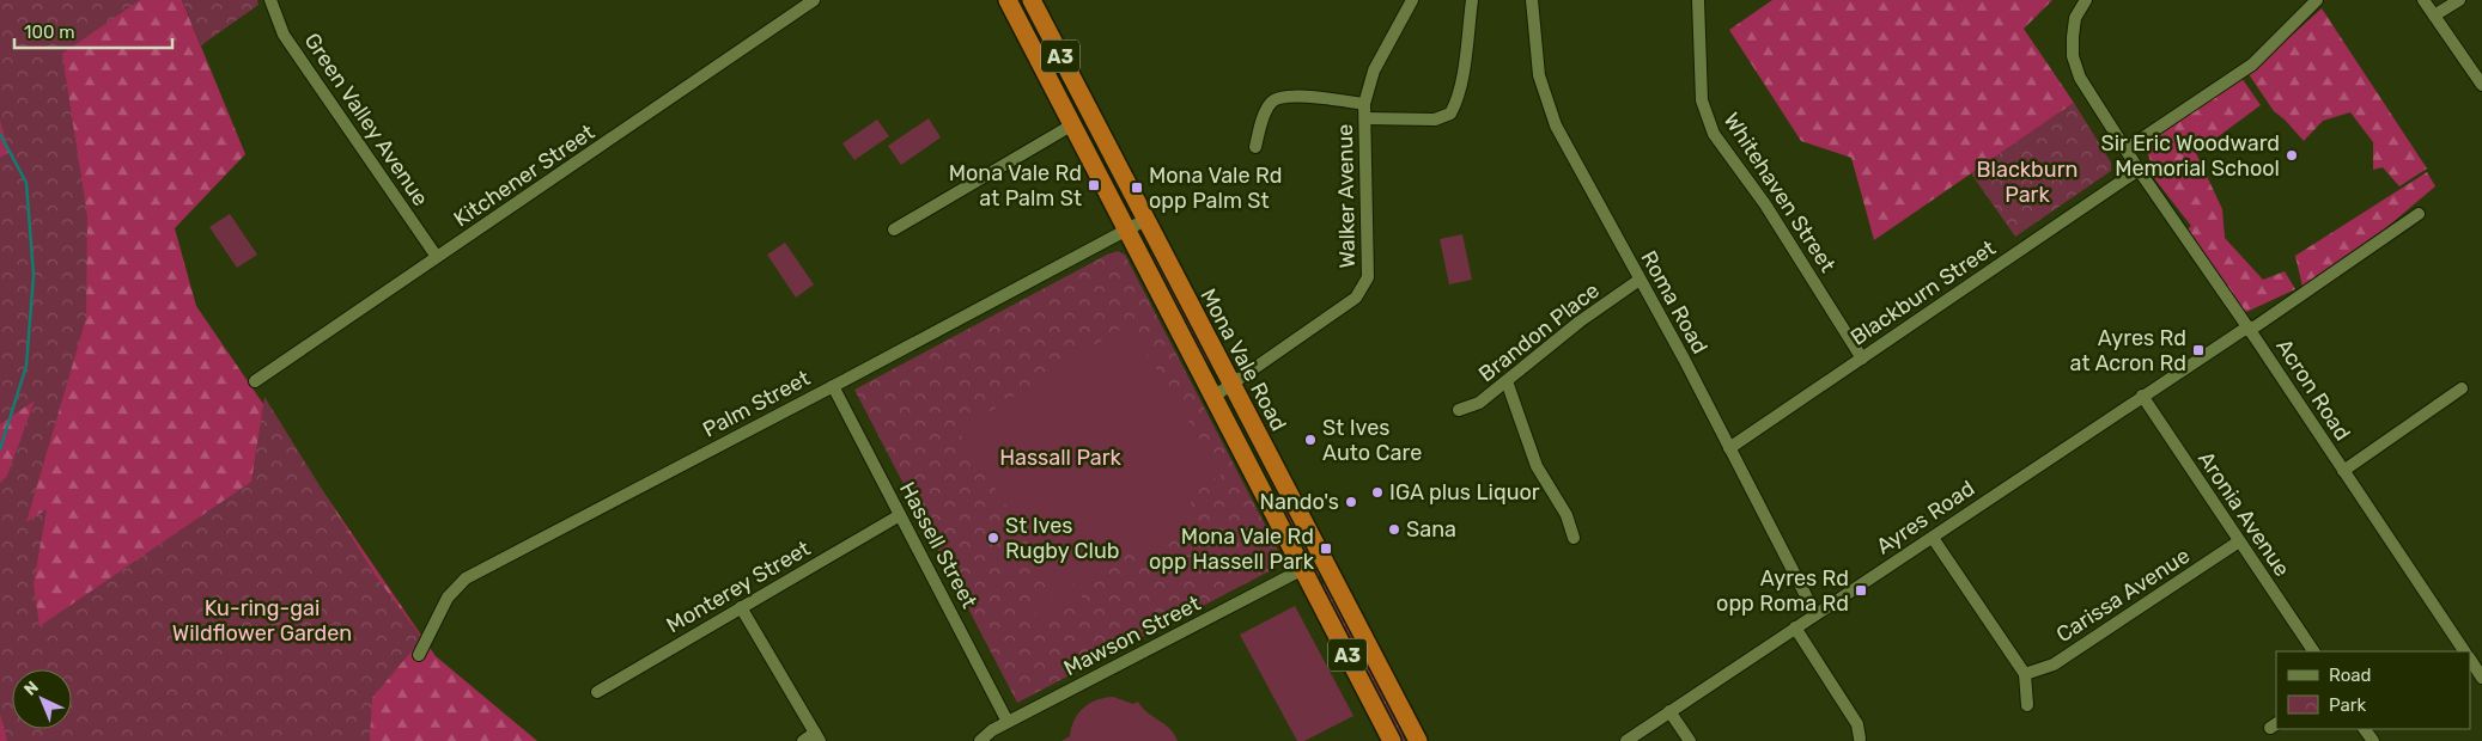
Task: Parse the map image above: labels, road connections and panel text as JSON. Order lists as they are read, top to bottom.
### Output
{
  "streets": {
    "highway": ["A3", "Mona Vale Road"],
    "street": [
      "Green Valley Avenue",
      "Kitchener Street",
      "Whitehaven Street",
      "Walker Avenue",
      "Blackburn Street",
      "Roma Road",
      "Brandon Place",
      "Acron Road",
      "Palm Street",
      "Aronia Avenue",
      "Ayres Road",
      "Hassell Street",
      "Monterey Street",
      "Carissa Avenue",
      "Mawson Street"
    ]
  },
  "crossings": [
    ["Green Valley Avenue", "Kitchener Street"],
    ["Whitehaven Street", "Blackburn Street"],
    ["Walker Avenue", "Mona Vale Road"],
    ["Blackburn Street", "Roma Road"],
    ["Blackburn Street", "Acron Road"],
    ["Roma Road", "Brandon Place"],
    ["Roma Road", "Ayres Road"],
    ["Mona Vale Road", "Palm Street"],
    ["Mona Vale Road", "Mawson Street"],
    ["Acron Road", "Ayres Road"],
    ["Palm Street", "Hassell Street"],
    ["Aronia Avenue", "Ayres Road"],
    ["Aronia Avenue", "Carissa Avenue"],
    ["Hassell Street", "Monterey Street"],
    ["Hassell Street", "Mawson Street"]
  ],
  "parks": ["Blackburn Park", "Hassall Park", "Ku-ring-gai Wildflower Garden"],
  "places": {
    "other": [
      "Sir Eric Woodward Memorial School",
      "St Ives Auto Care",
      "IGA plus Liquor",
      "Nando's",
      "Sana",
      "St Ives Rugby Club"
    ],
    "transit": [
      "Mona Vale Rd at Palm St",
      "Mona Vale Rd opp Palm St",
      "Ayres Rd at Acron Rd",
      "Mona Vale Rd opp Hassell Park",
      "Ayres Rd opp Roma Rd"
    ]
  },
  "legend": ["Road", "Park"],
  "scale_bar": "100 m",
  "north": "top left"
}
